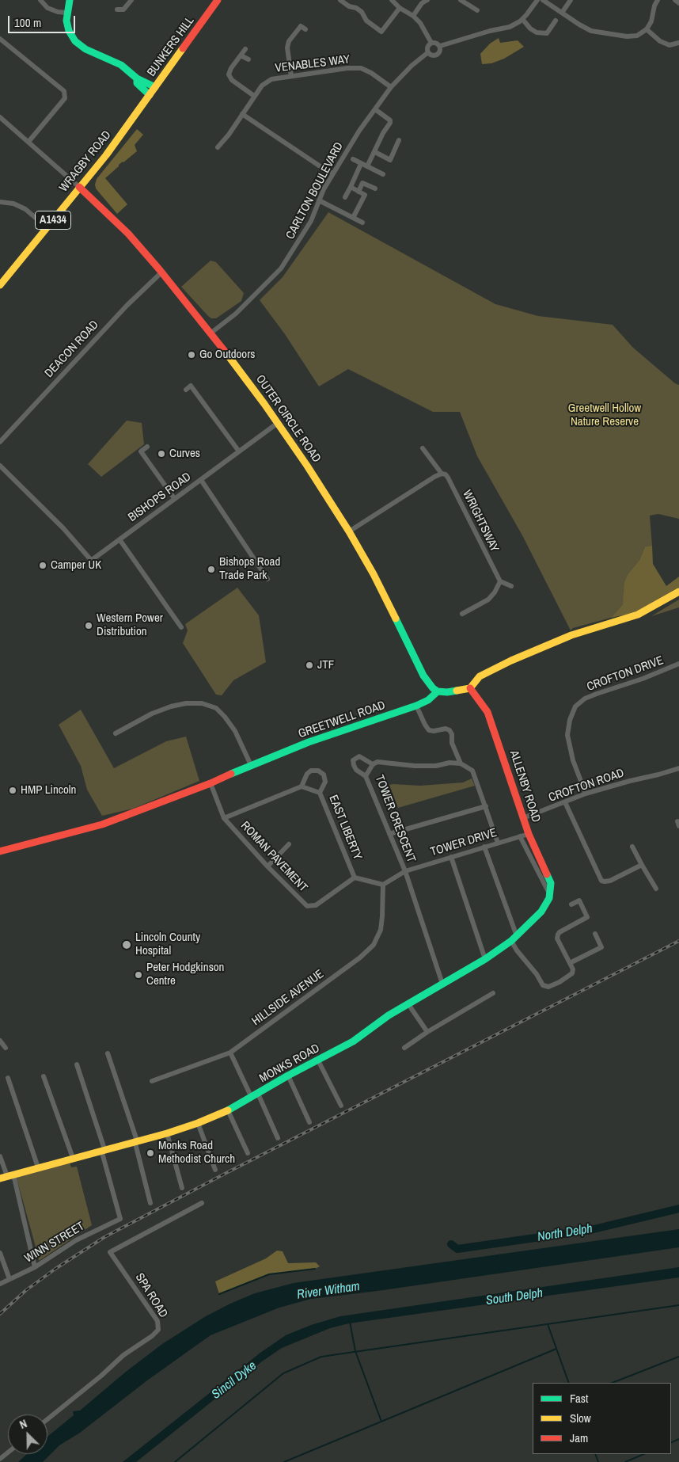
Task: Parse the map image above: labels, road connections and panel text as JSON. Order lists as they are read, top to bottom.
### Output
{
  "streets": {
    "main road": [
      "BUNKERS HILL",
      "WRAGBY ROAD",
      "A1434",
      "OUTER CIRCLE ROAD",
      "GREETWELL ROAD",
      "ALLENBY ROAD",
      "MONKS ROAD"
    ],
    "street": [
      "VENABLES WAY",
      "CARLTON BOULEVARD",
      "DEACON ROAD",
      "BISHOPS ROAD",
      "WRIGHTSWAY",
      "CROFTON DRIVE",
      "CROFTON ROAD",
      "TOWER CRESCENT",
      "EAST LIBERTY",
      "TOWER DRIVE",
      "ROMAN PAVEMENT",
      "HILLSIDE AVENUE",
      "WINN STREET",
      "SPA ROAD"
    ]
  },
  "crossings": [
    ["BUNKERS HILL", "WRAGBY ROAD"],
    ["VENABLES WAY", "CARLTON BOULEVARD"],
    ["WRAGBY ROAD", "OUTER CIRCLE ROAD"],
    ["CARLTON BOULEVARD", "OUTER CIRCLE ROAD"],
    ["DEACON ROAD", "OUTER CIRCLE ROAD"],
    ["OUTER CIRCLE ROAD", "BISHOPS ROAD"],
    ["OUTER CIRCLE ROAD", "GREETWELL ROAD"],
    ["CROFTON DRIVE", "CROFTON ROAD"],
    ["GREETWELL ROAD", "ROMAN PAVEMENT"],
    ["CROFTON ROAD", "ALLENBY ROAD"],
    ["ALLENBY ROAD", "TOWER DRIVE"],
    ["ALLENBY ROAD", "MONKS ROAD"],
    ["TOWER CRESCENT", "TOWER DRIVE"],
    ["TOWER CRESCENT", "MONKS ROAD"],
    ["EAST LIBERTY", "ROMAN PAVEMENT"],
    ["MONKS ROAD", "WINN STREET"]
  ],
  "water": [
    "North Delph",
    "River Witham",
    "South Delph",
    "Sincil Dyke"
  ],
  "parks": ["Greetwell Hollow Nature Reserve"],
  "places": [
    "Go Outdoors",
    "Curves",
    "Camper UK",
    "Bishops Road Trade Park",
    "Western Power Distribution",
    "JTF",
    "HMP Lincoln",
    "Lincoln County Hospital",
    "Peter Hodgkinson Centre",
    "Monks Road Methodist Church"
  ],
  "legend": ["Fast", "Slow", "Jam"],
  "scale_bar": "100 m",
  "north": "top left"
}
